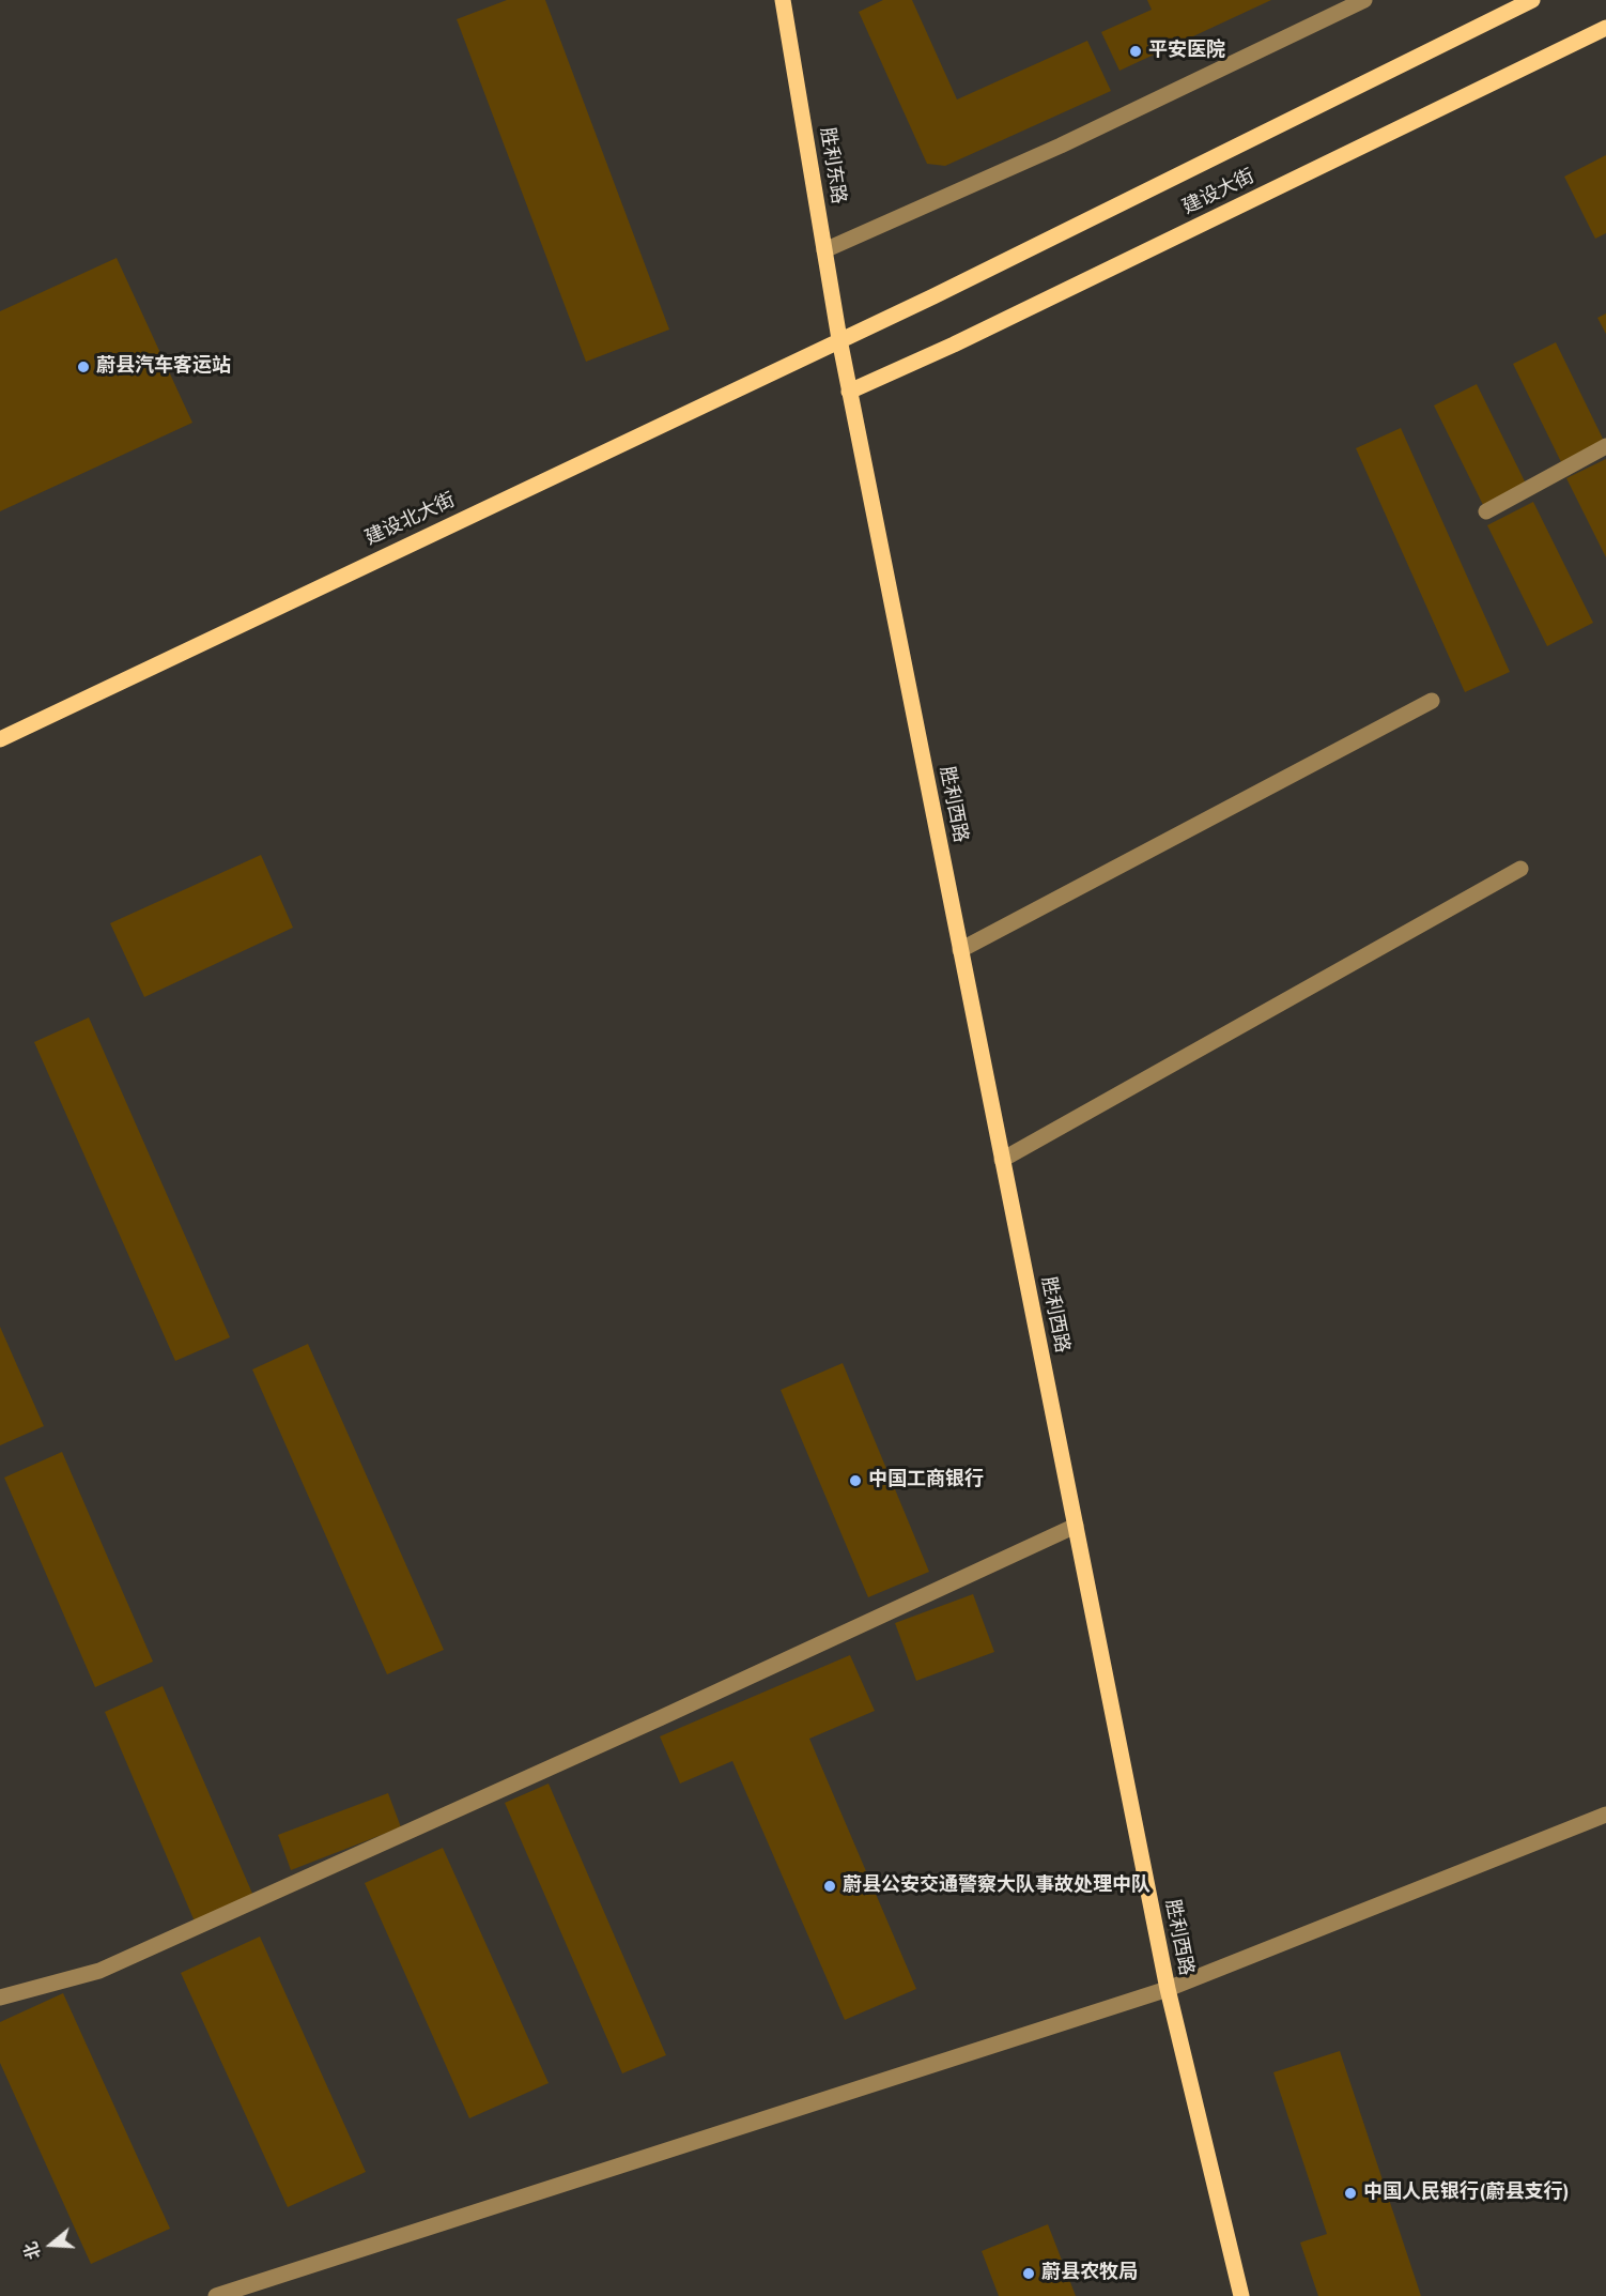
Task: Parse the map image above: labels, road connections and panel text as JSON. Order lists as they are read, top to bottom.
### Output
{
  "streets": {
    "main road": [
      "胜利东路",
      "建设大街",
      "建设北大街",
      "胜利西路"
    ]
  },
  "crossings": [
    ["胜利东路", "建设大街"],
    ["胜利东路", "建设北大街"],
    ["胜利东路", "胜利西路"],
    ["建设大街", "建设北大街"],
    ["建设大街", "胜利西路"],
    ["建设北大街", "胜利西路"]
  ],
  "places": [
    "平安医院",
    "蔚县汽车客运站",
    "中国工商银行",
    "蔚县公安交通警察大队事故处理中队",
    "中国人民银行(蔚县支行)",
    "蔚县农牧局"
  ],
  "north": "left"
}
